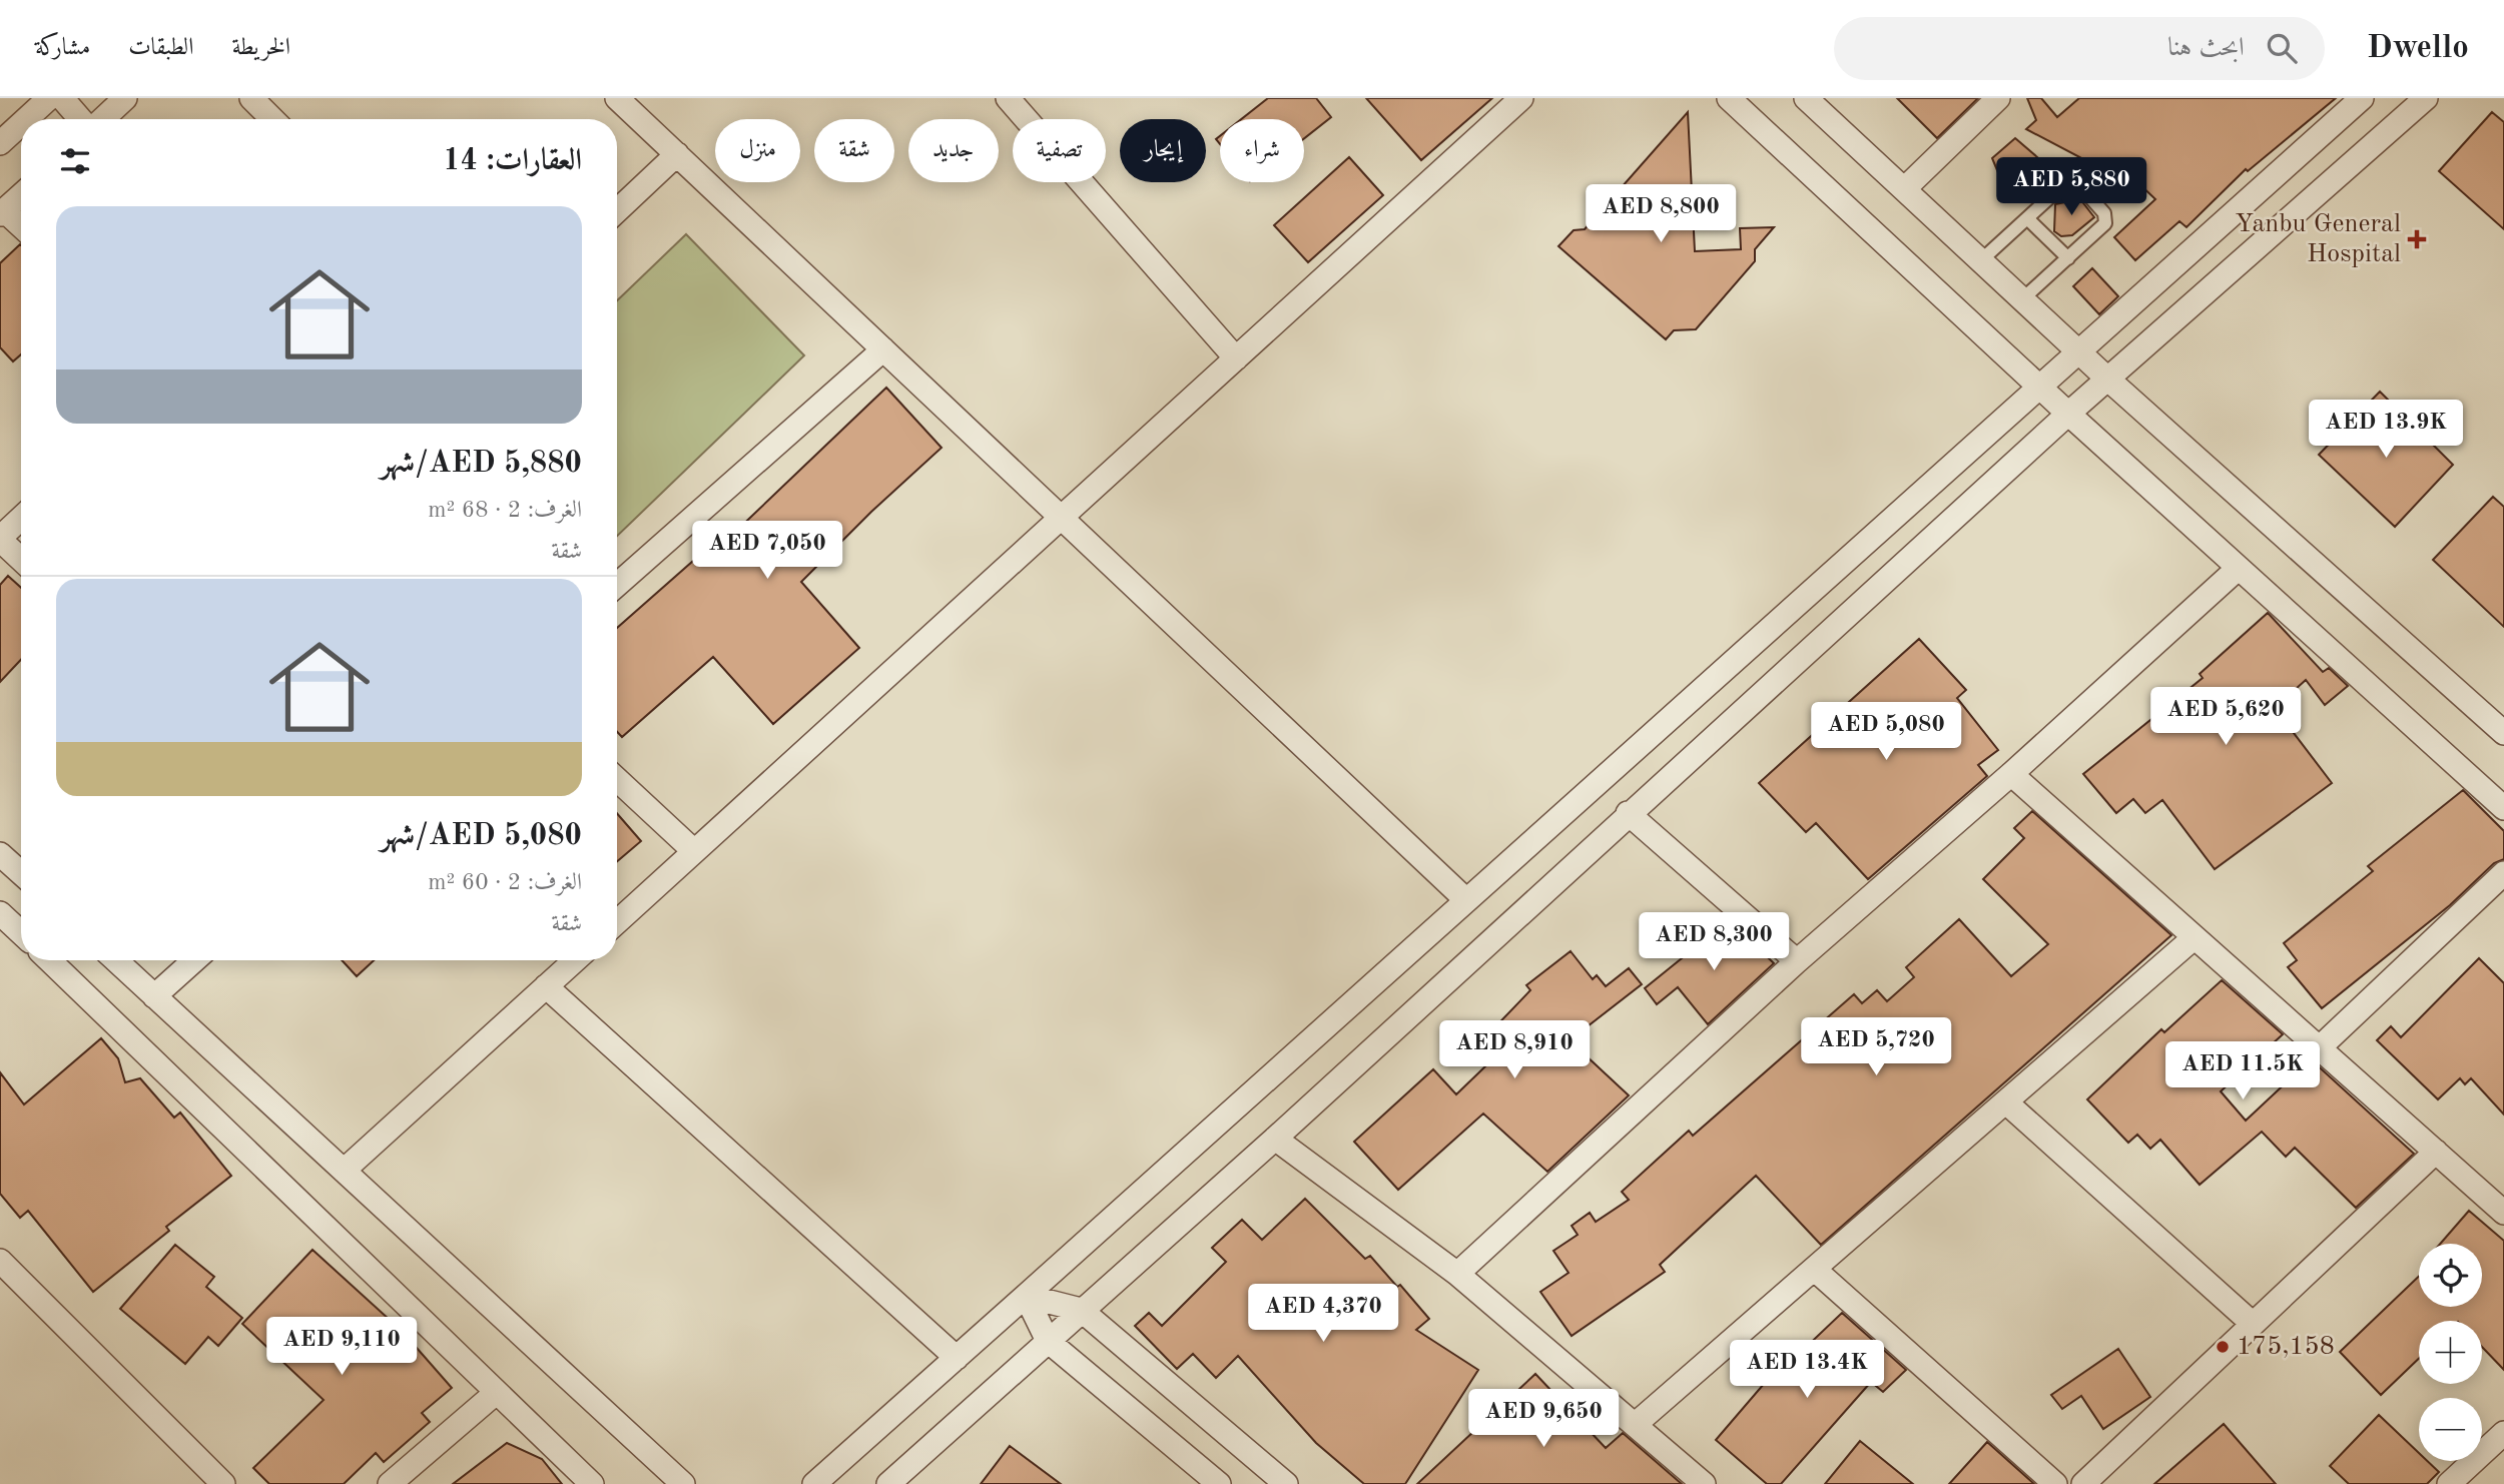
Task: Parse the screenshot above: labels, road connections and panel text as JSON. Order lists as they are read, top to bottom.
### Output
{
  "places": {
    "health": ["Yanbu General Hospital"],
    "other": ["175,158"]
  },
  "page": {
    "header": "Dwello",
    "search": "ابحث هنا",
    "nav": ["الخريطة", "الطبقات", "مشاركة"],
    "chip": [
      "شراء",
      "إيجار",
      "تصفية",
      "جديد",
      "شقة",
      "منزل"
    ],
    "heading": "العقارات: 14",
    "price": [
      "AED 5,880",
      "AED 8,800",
      "AED 13.9K",
      "AED 7,050",
      "AED 5,620",
      "AED 5,080",
      "AED 8,300",
      "AED 5,720",
      "AED 8,910",
      "AED 11.5K",
      "AED 4,370",
      "AED 9,110",
      "AED 13.4K",
      "AED 9,650"
    ],
    "list": [
      {
        "name": "AED 5,880/شهر",
        "note": "الغرف: 2 · 68 m² · شقة"
      },
      {
        "name": "AED 5,080/شهر",
        "note": "الغرف: 2 · 60 m² · شقة"
      }
    ],
    "map_buttons": ["+", "−"]
  }
}
